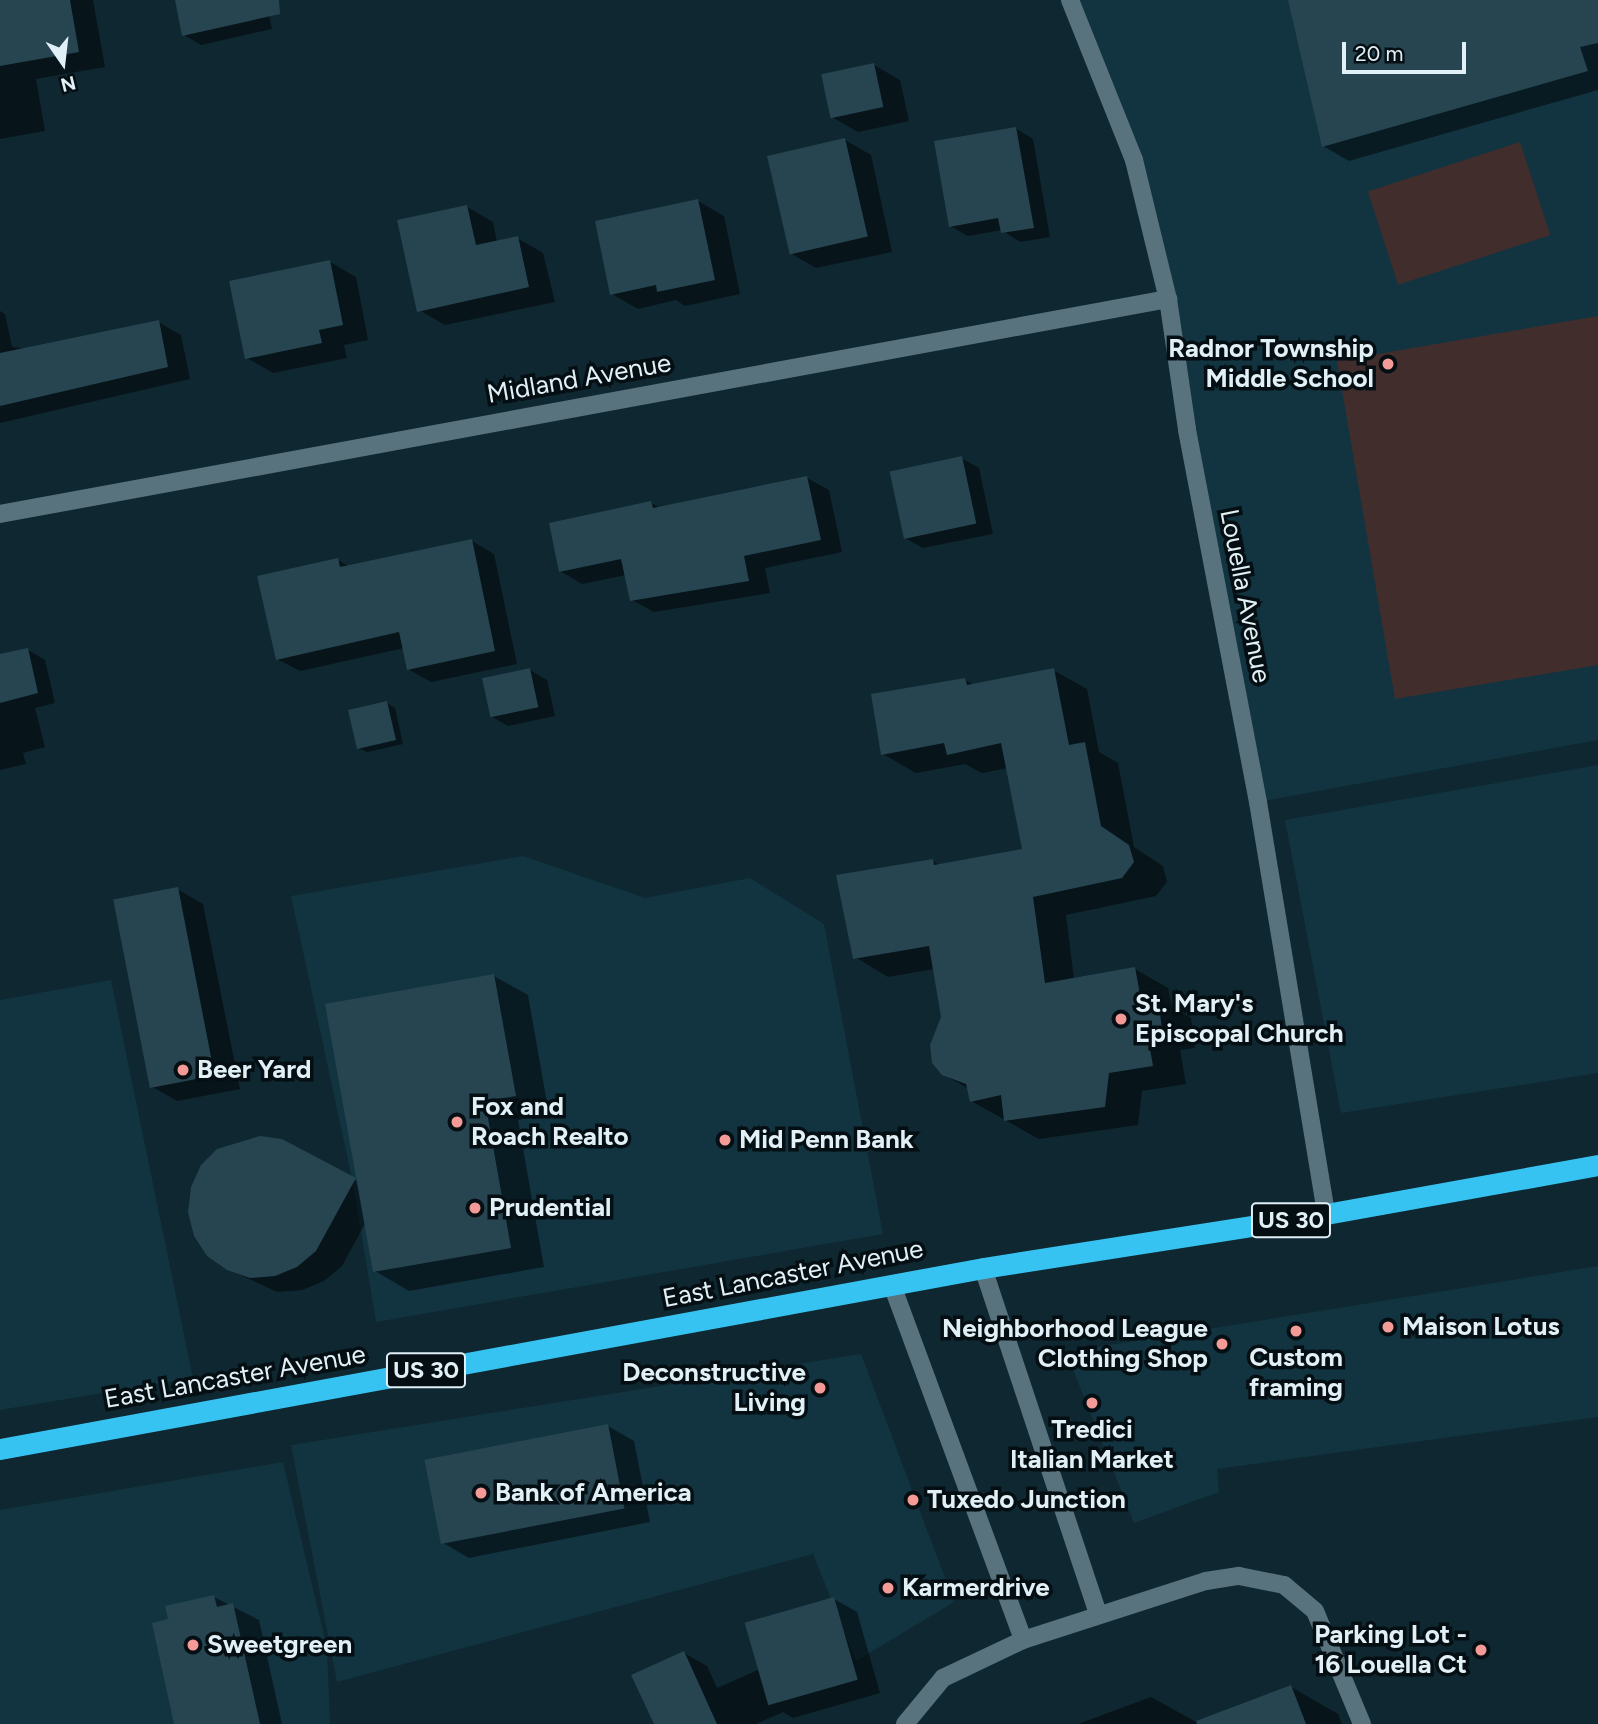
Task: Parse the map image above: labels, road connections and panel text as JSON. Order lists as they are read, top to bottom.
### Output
{
  "streets": {
    "highway": ["US 30", "East Lancaster Avenue"],
    "street": ["Midland Avenue", "Louella Avenue"]
  },
  "crossings": [
    ["Midland Avenue", "Louella Avenue"],
    ["Louella Avenue", "East Lancaster Avenue"]
  ],
  "places": [
    "Radnor Township Middle School",
    "St. Mary's Episcopal Church",
    "Beer Yard",
    "Fox and Roach Realto",
    "Mid Penn Bank",
    "Prudential",
    "Maison Lotus",
    "Custom framing",
    "Neighborhood League Clothing Shop",
    "Deconstructive Living",
    "Tredici Italian Market",
    "Bank of America",
    "Tuxedo Junction",
    "Karmerdrive",
    "Sweetgreen",
    "Parking Lot - 16 Louella Ct"
  ],
  "scale_bar": "20 m",
  "north": "bottom"
}
